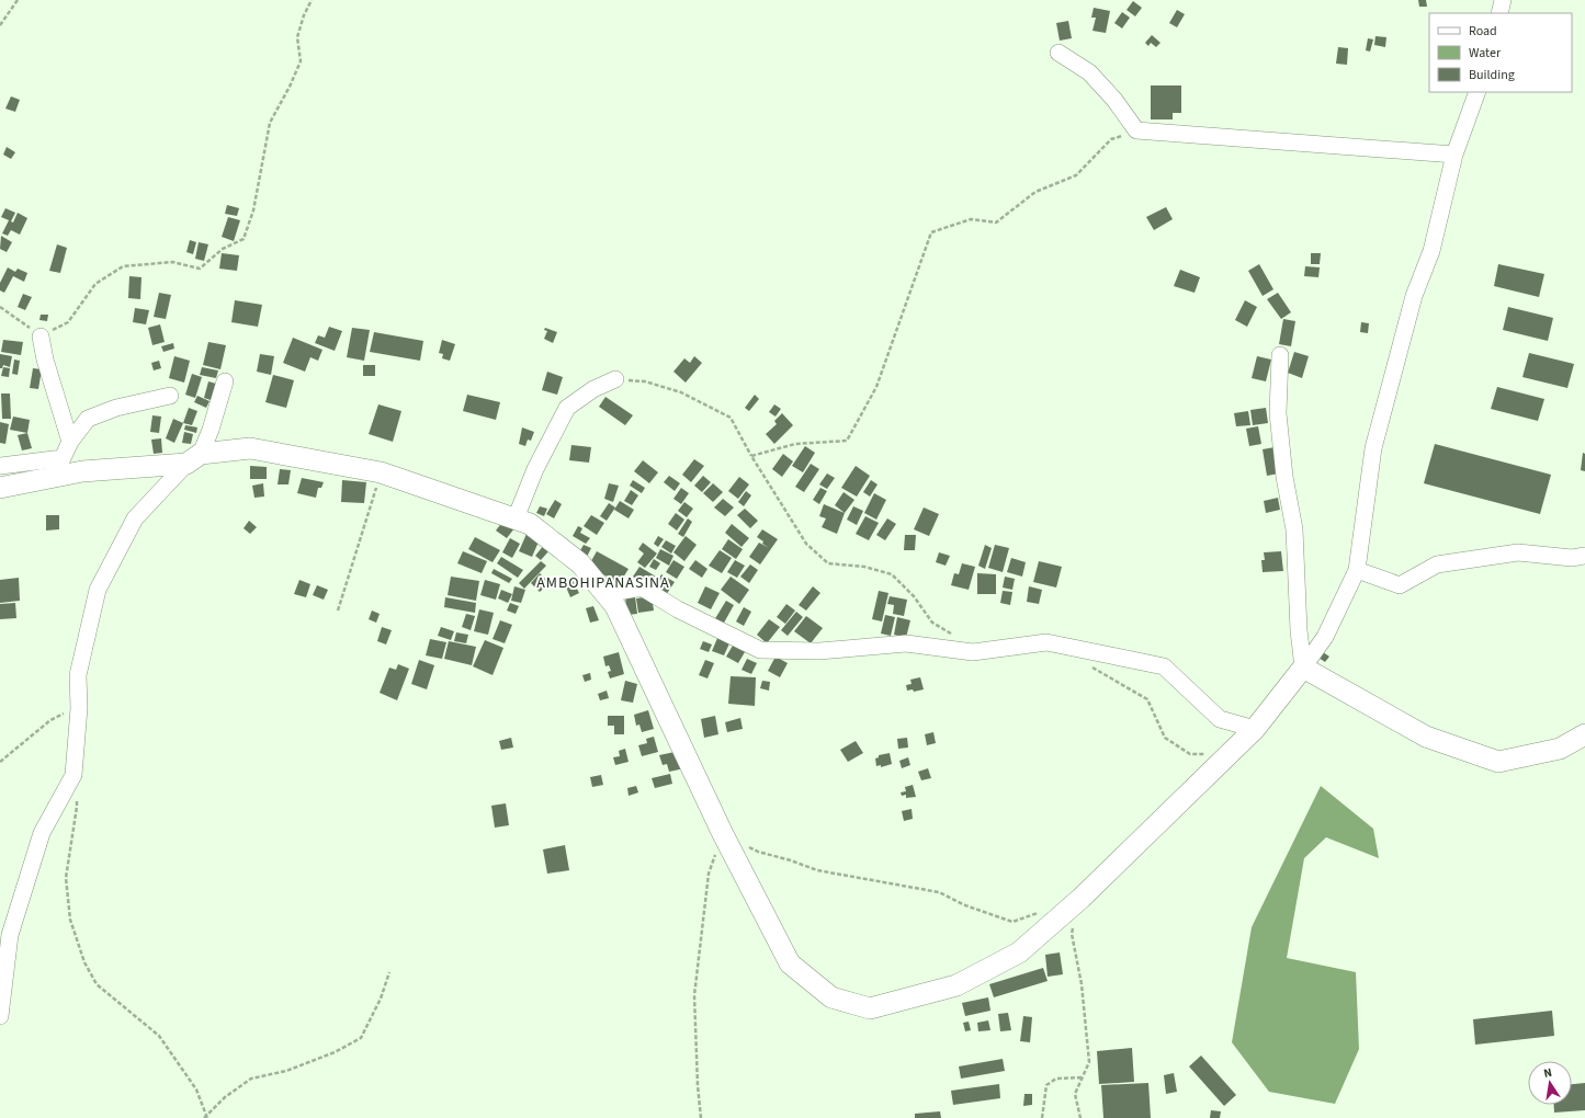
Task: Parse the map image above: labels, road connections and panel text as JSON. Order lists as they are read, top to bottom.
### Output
{
  "districts": ["AMBOHIPANASINA"],
  "legend": ["Road", "Water", "Building"],
  "north": "top"
}
